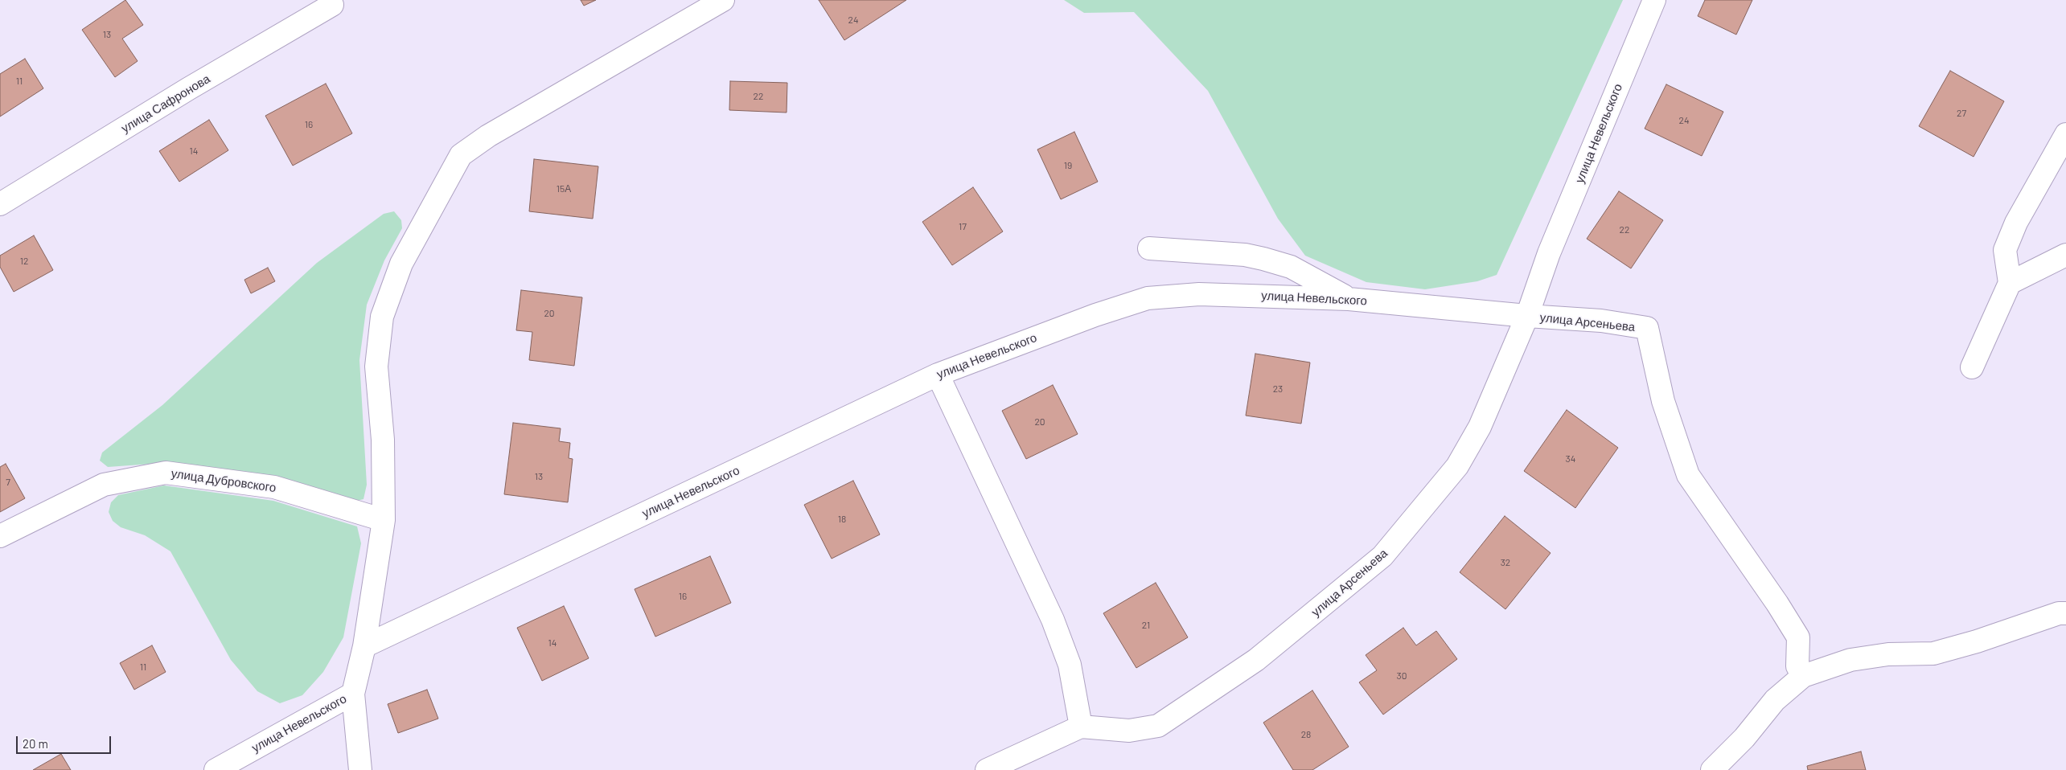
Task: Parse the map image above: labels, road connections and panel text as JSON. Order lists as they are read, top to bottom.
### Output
{
  "streets": {
    "street": [
      "улица Сафронова",
      "улица Невельского",
      "улица Арсеньева",
      "улица Дубровского"
    ]
  },
  "crossings": [
    ["улица Невельского", "улица Арсеньева"]
  ],
  "house_numbers": [
    "24",
    "13",
    "11",
    "22",
    "27",
    "24",
    "16",
    "14",
    "19",
    "15А",
    "17",
    "22",
    "12",
    "20",
    "23",
    "20",
    "34",
    "13",
    "7",
    "18",
    "32",
    "16",
    "21",
    "14",
    "11",
    "30",
    "28"
  ],
  "scale_bar": "20 m"
}
